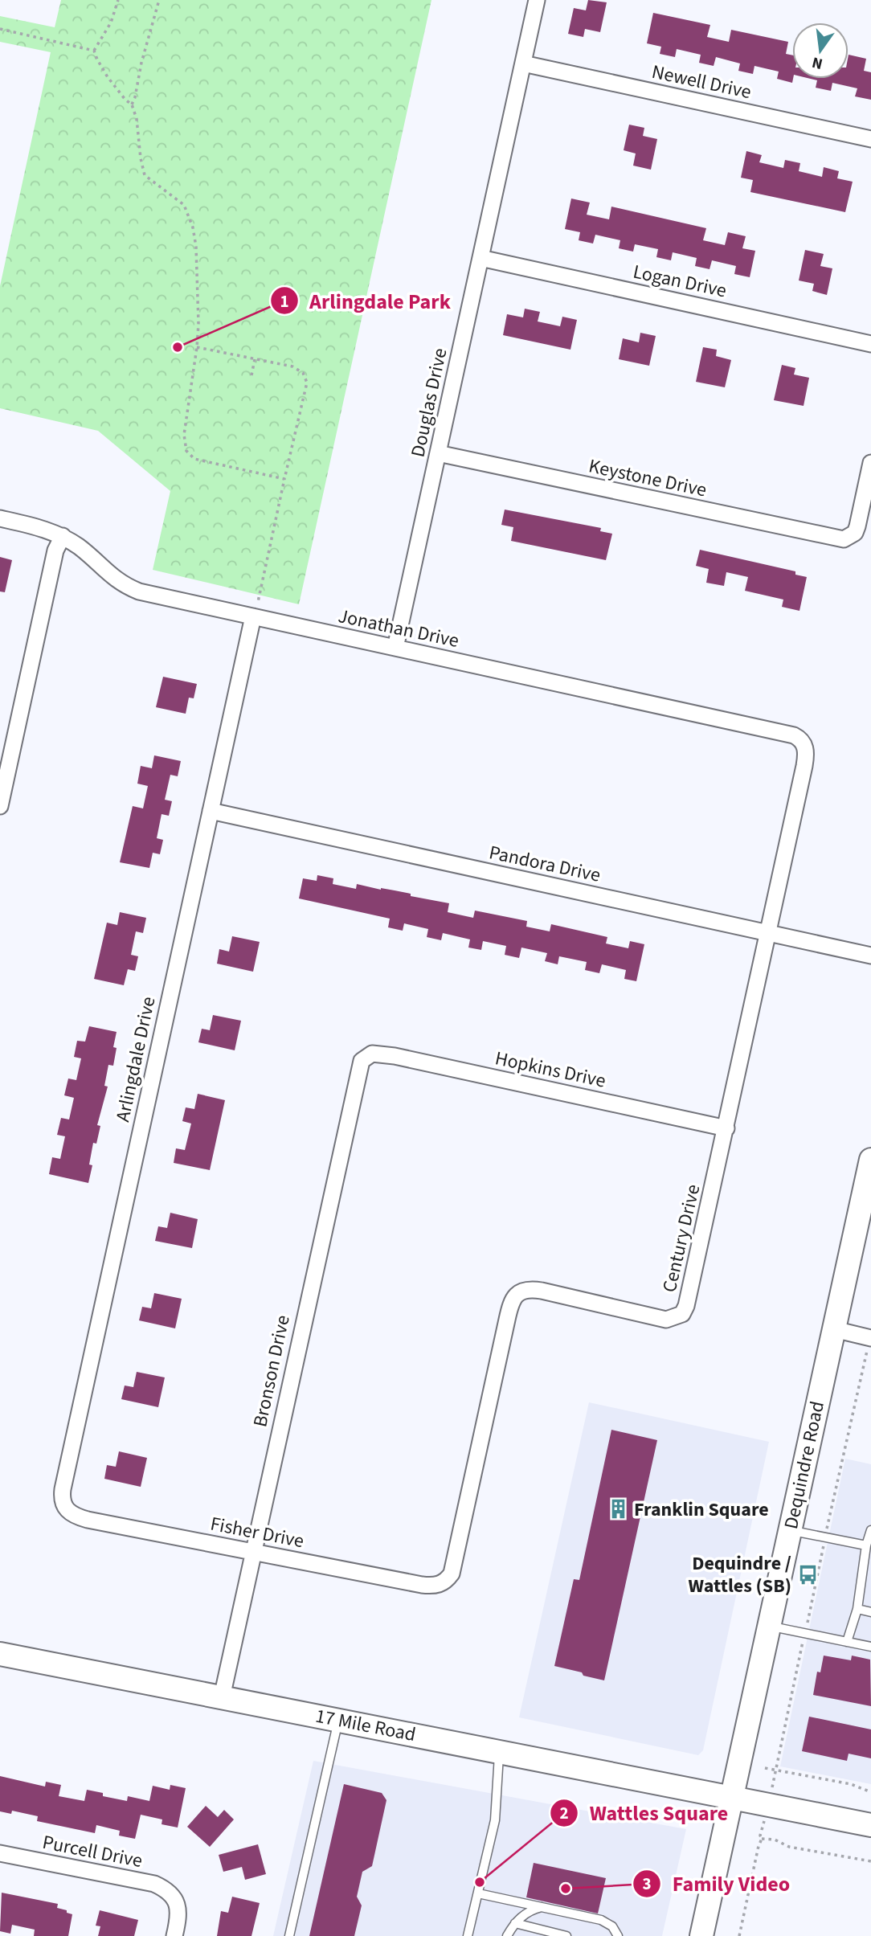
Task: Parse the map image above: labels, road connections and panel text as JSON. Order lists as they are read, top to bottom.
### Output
{
  "streets": {
    "main road": ["Dequindre Road", "17 Mile Road"],
    "street": [
      "Newell Drive",
      "Logan Drive",
      "Douglas Drive",
      "Keystone Drive",
      "Jonathan Drive",
      "Pandora Drive",
      "Arlingdale Drive",
      "Hopkins Drive",
      "Century Drive",
      "Bronson Drive",
      "Fisher Drive",
      "Purcell Drive"
    ]
  },
  "crossings": [
    ["Newell Drive", "Douglas Drive"],
    ["Logan Drive", "Douglas Drive"],
    ["Douglas Drive", "Keystone Drive"],
    ["Douglas Drive", "Jonathan Drive"],
    ["Jonathan Drive", "Arlingdale Drive"],
    ["Jonathan Drive", "Century Drive"],
    ["Pandora Drive", "Arlingdale Drive"],
    ["Pandora Drive", "Century Drive"],
    ["Arlingdale Drive", "Fisher Drive"],
    ["Hopkins Drive", "Century Drive"],
    ["Hopkins Drive", "Bronson Drive"],
    ["Century Drive", "Fisher Drive"],
    ["Bronson Drive", "Fisher Drive"],
    ["Bronson Drive", "17 Mile Road"],
    ["Dequindre Road", "17 Mile Road"]
  ],
  "places": {
    "other": ["Arlingdale Park", "Wattles Square", "Family Video"],
    "building": ["Franklin Square"],
    "bus stop": ["Dequindre / Wattles (SB)"]
  },
  "north": "bottom"
}
